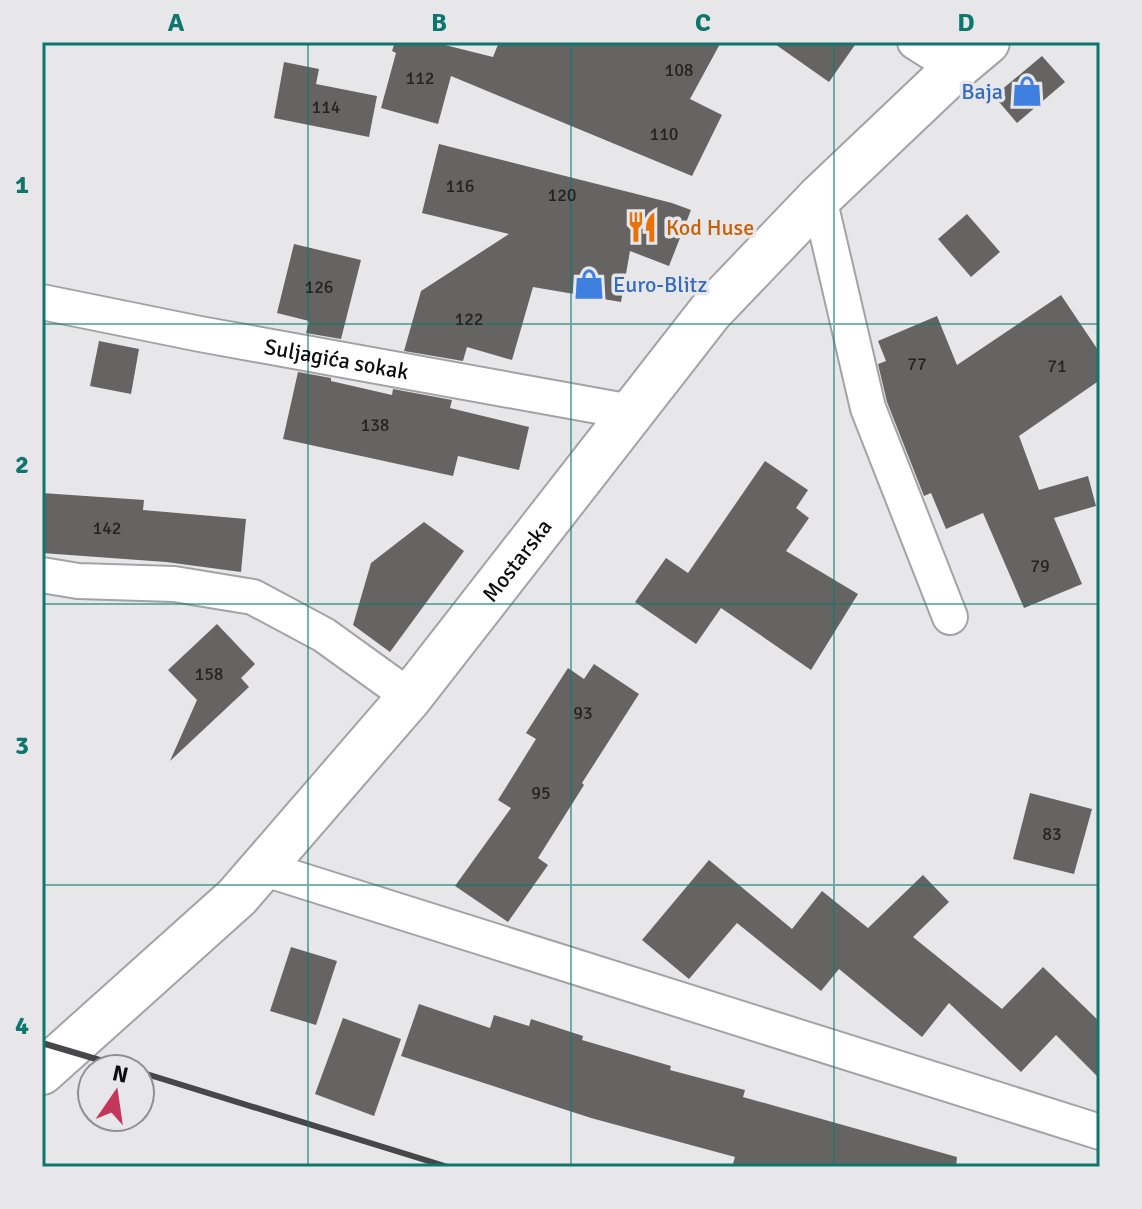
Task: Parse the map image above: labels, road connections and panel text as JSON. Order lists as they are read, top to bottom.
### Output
{
  "streets": {
    "main road": ["Mostarska"],
    "street": ["Suljagića sokak"]
  },
  "crossings": [
    ["Suljagića sokak", "Mostarska"]
  ],
  "places": {
    "shop": ["Baja", "Euro-Blitz"],
    "restaurant": ["Kod Huse"]
  },
  "house_numbers": [
    "108",
    "112",
    "114",
    "110",
    "116",
    "120",
    "126",
    "122",
    "77",
    "71",
    "138",
    "142",
    "79",
    "158",
    "93",
    "95",
    "83"
  ],
  "north": "top",
  "grid": {
    "columns": [
      "A",
      "B",
      "C",
      "D"
    ],
    "rows": [
      "1",
      "2",
      "3",
      "4"
    ]
  }
}
